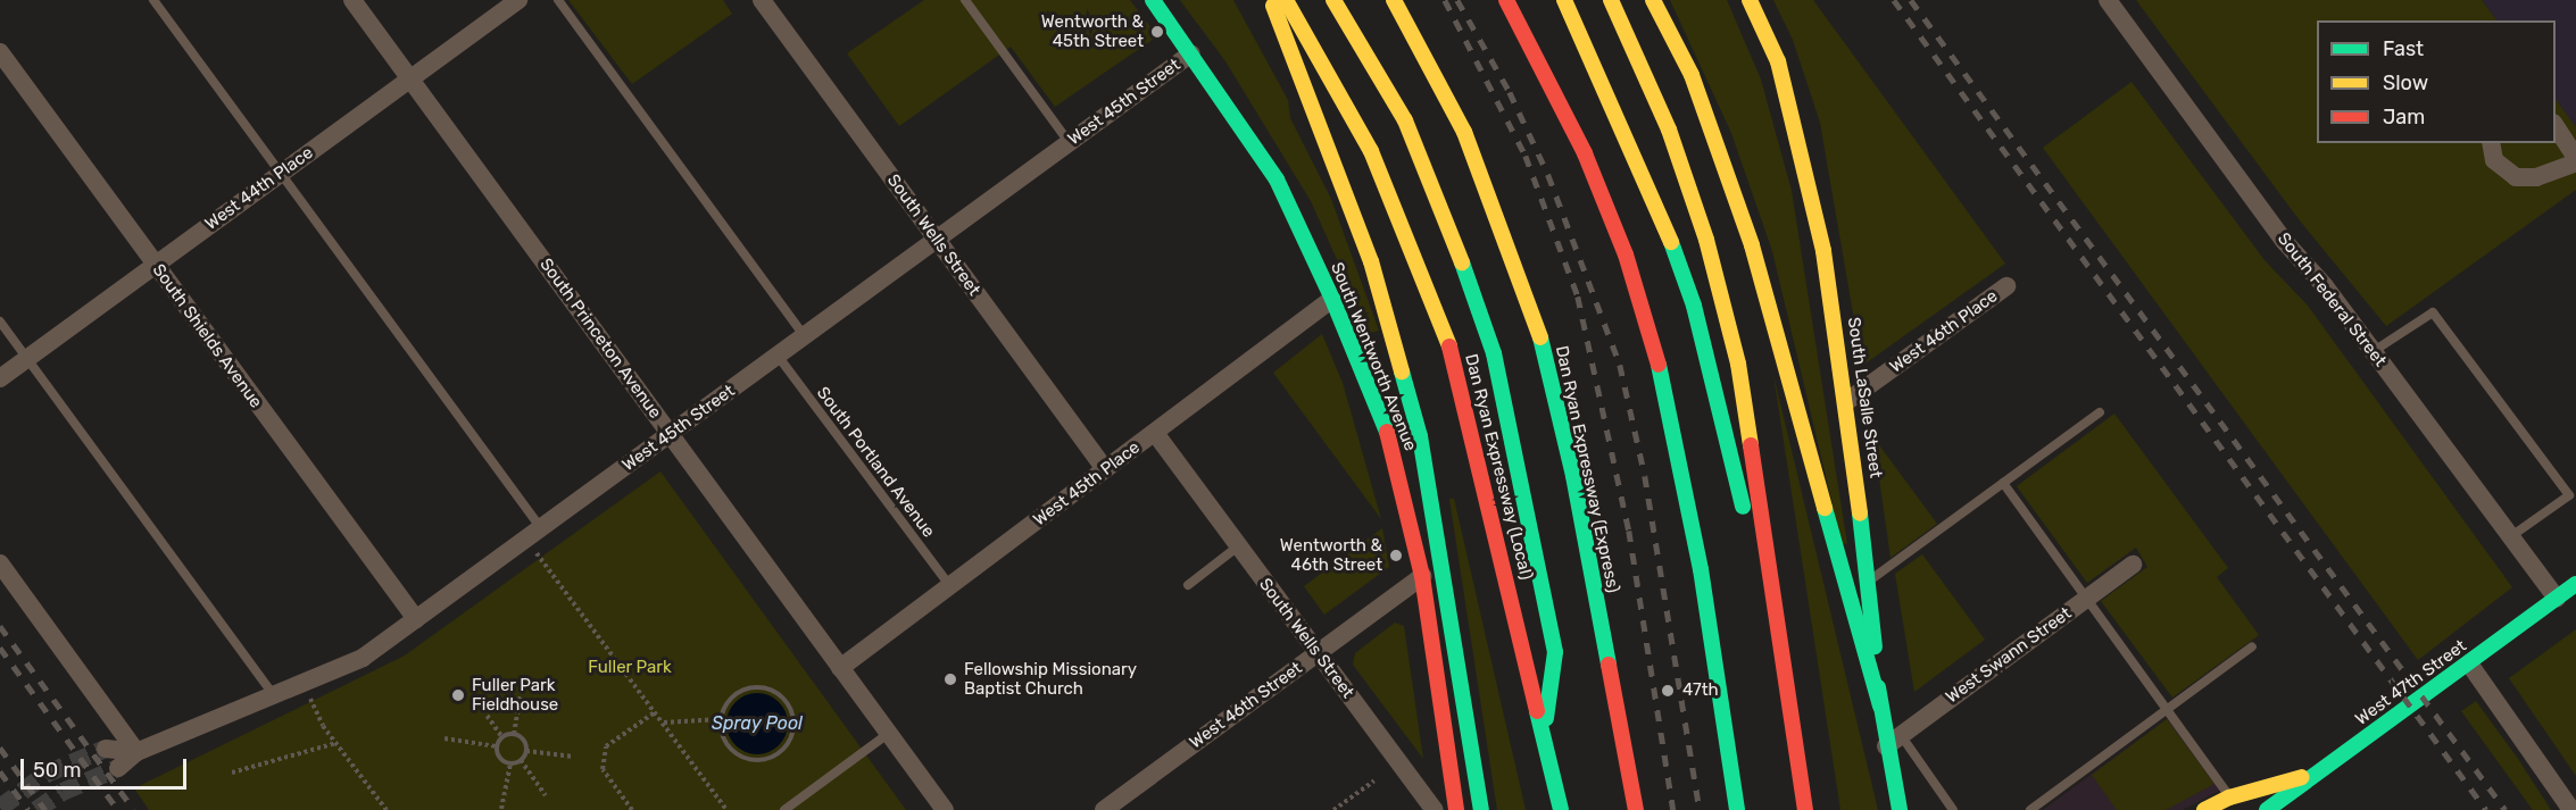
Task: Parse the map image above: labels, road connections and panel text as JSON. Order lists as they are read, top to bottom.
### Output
{
  "streets": {
    "main road": [
      "South Wentworth Avenue",
      "South LaSalle Street",
      "Dan Ryan Expressway (Local)",
      "Dan Ryan Expressway (Express)",
      "West 47th Street"
    ],
    "street": [
      "West 45th Street",
      "West 44th Place",
      "South Wells Street",
      "South Federal Street",
      "West 46th Place",
      "South Shields Avenue",
      "South Princeton Avenue",
      "West 45th Place",
      "West Swann Street",
      "West 46th Street"
    ],
    "lane": ["South Portland Avenue"]
  },
  "crossings": [
    ["West 45th Street", "South Wells Street"],
    ["West 45th Street", "South Shields Avenue"],
    ["West 45th Street", "South Princeton Avenue"],
    ["West 45th Street", "South Wentworth Avenue"],
    ["West 45th Street", "South Portland Avenue"],
    ["West 44th Place", "South Shields Avenue"],
    ["West 44th Place", "South Princeton Avenue"],
    ["South Wells Street", "West 45th Place"],
    ["South Wells Street", "West 46th Street"],
    ["South Federal Street", "West 47th Street"],
    ["West 46th Place", "South LaSalle Street"],
    ["South Princeton Avenue", "West 45th Place"],
    ["South Wentworth Avenue", "West 45th Place"],
    ["South Wentworth Avenue", "West 46th Street"],
    ["South LaSalle Street", "West Swann Street"],
    ["South Portland Avenue", "West 45th Place"]
  ],
  "water": ["Spray Pool"],
  "parks": ["Fuller Park"],
  "places": [
    "Wentworth & 45th Street",
    "Wentworth & 46th Street",
    "Fellowship Missionary Baptist Church",
    "47th",
    "Fuller Park Fieldhouse"
  ],
  "legend": ["Fast", "Slow", "Jam"],
  "scale_bar": "50 m"
}
